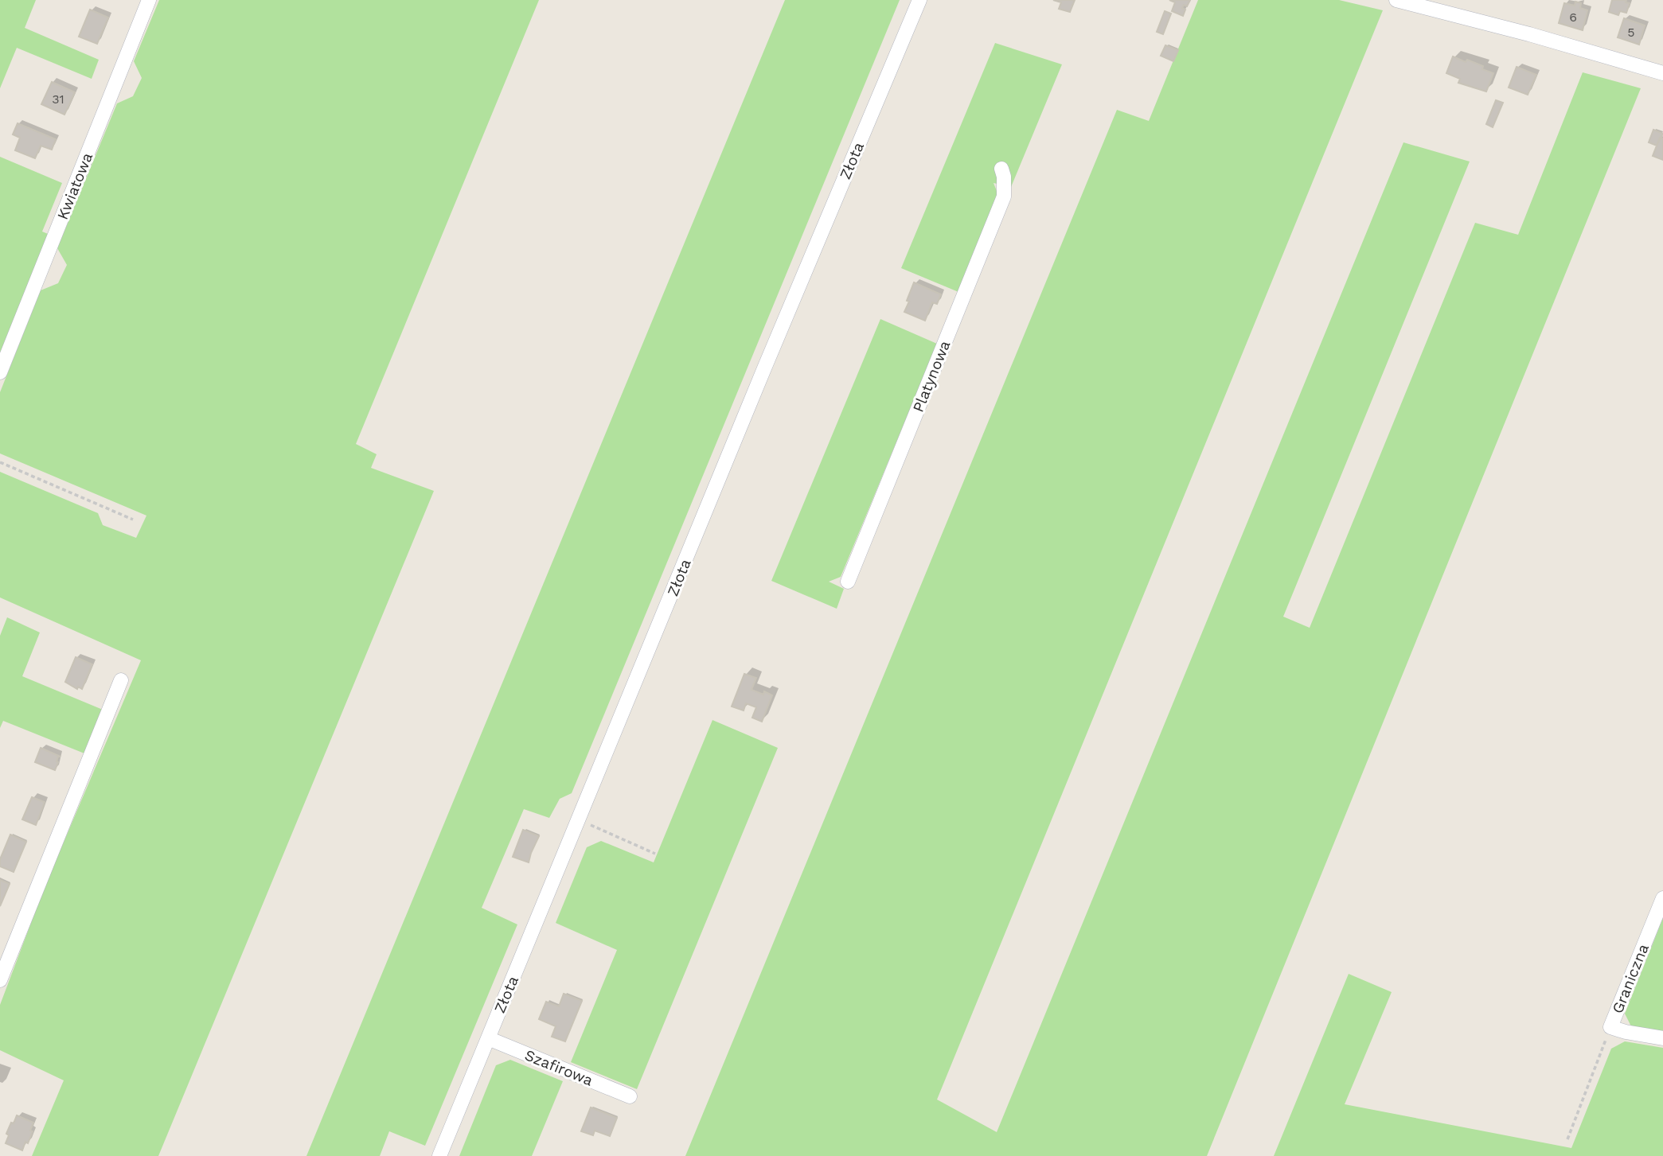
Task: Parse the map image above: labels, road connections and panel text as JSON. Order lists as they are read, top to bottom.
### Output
{
  "streets": {
    "street": [
      "Złota",
      "Kwiatowa",
      "Platynowa",
      "Graniczna",
      "Szafirowa"
    ]
  },
  "crossings": [
    ["Złota", "Szafirowa"]
  ],
  "house_numbers": ["6", "5", "31"]
}
